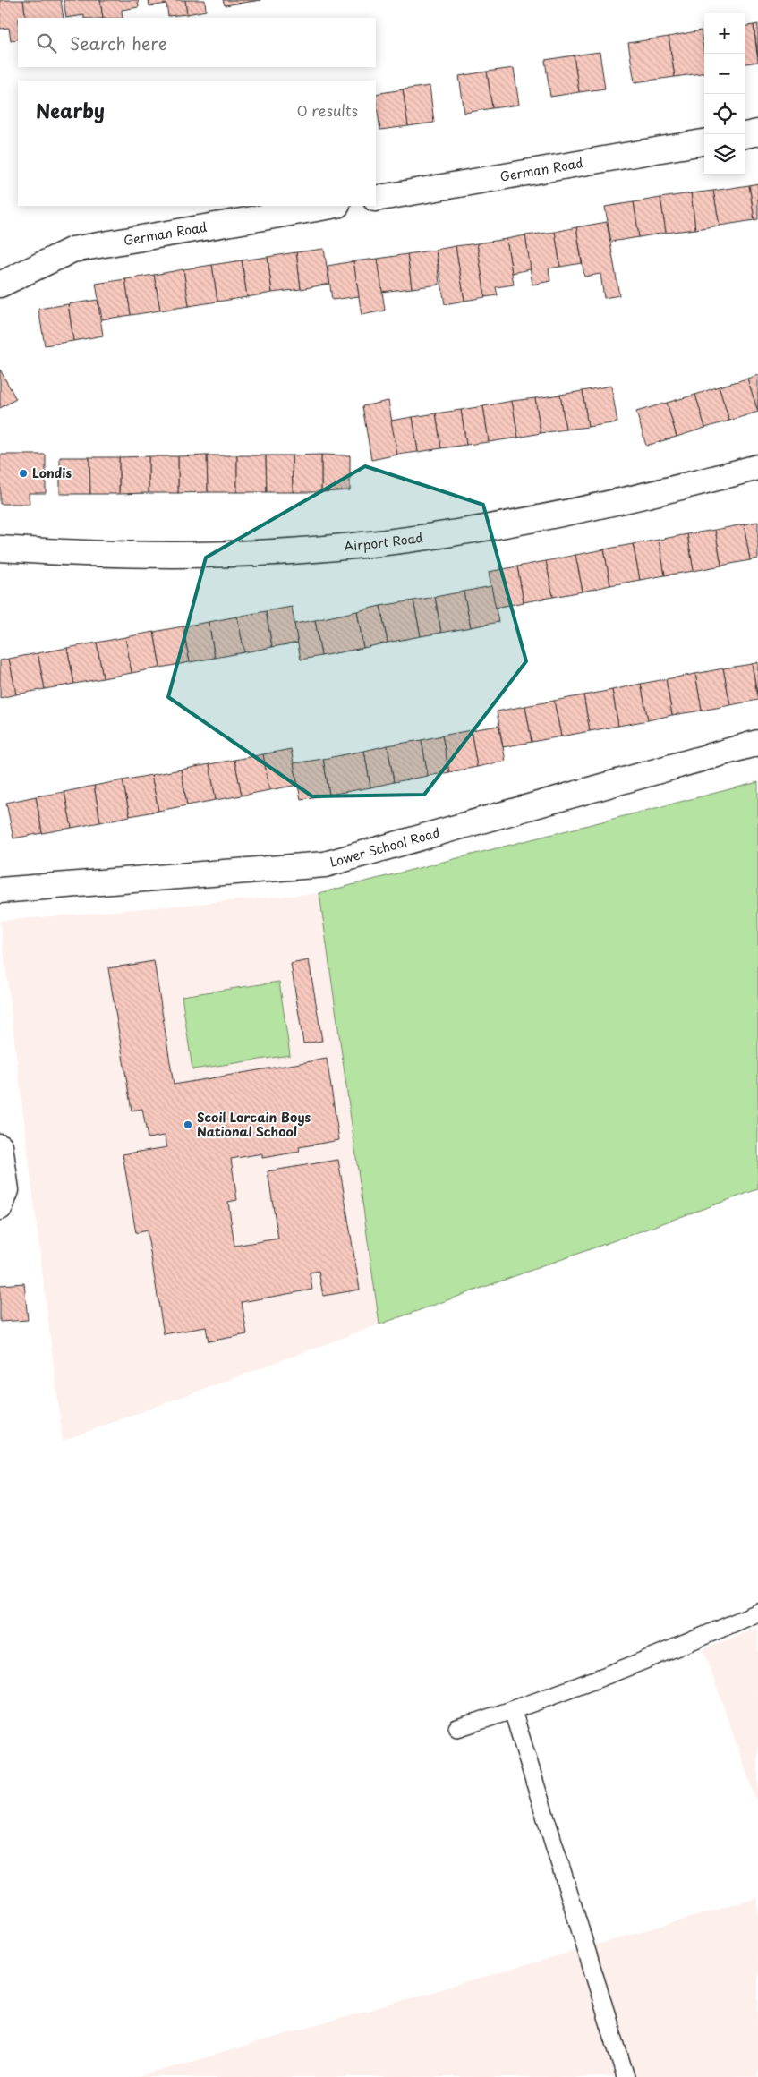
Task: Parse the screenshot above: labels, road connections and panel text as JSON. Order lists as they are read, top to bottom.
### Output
{
  "streets": {
    "street": ["German Road", "Airport Road", "Lower School Road"]
  },
  "places": ["Londis", "Scoil Lorcain Boys National School"],
  "page": {
    "map_buttons": ["+", "−"],
    "search": "Search here",
    "heading": ["Nearby", "0 results"]
  }
}
